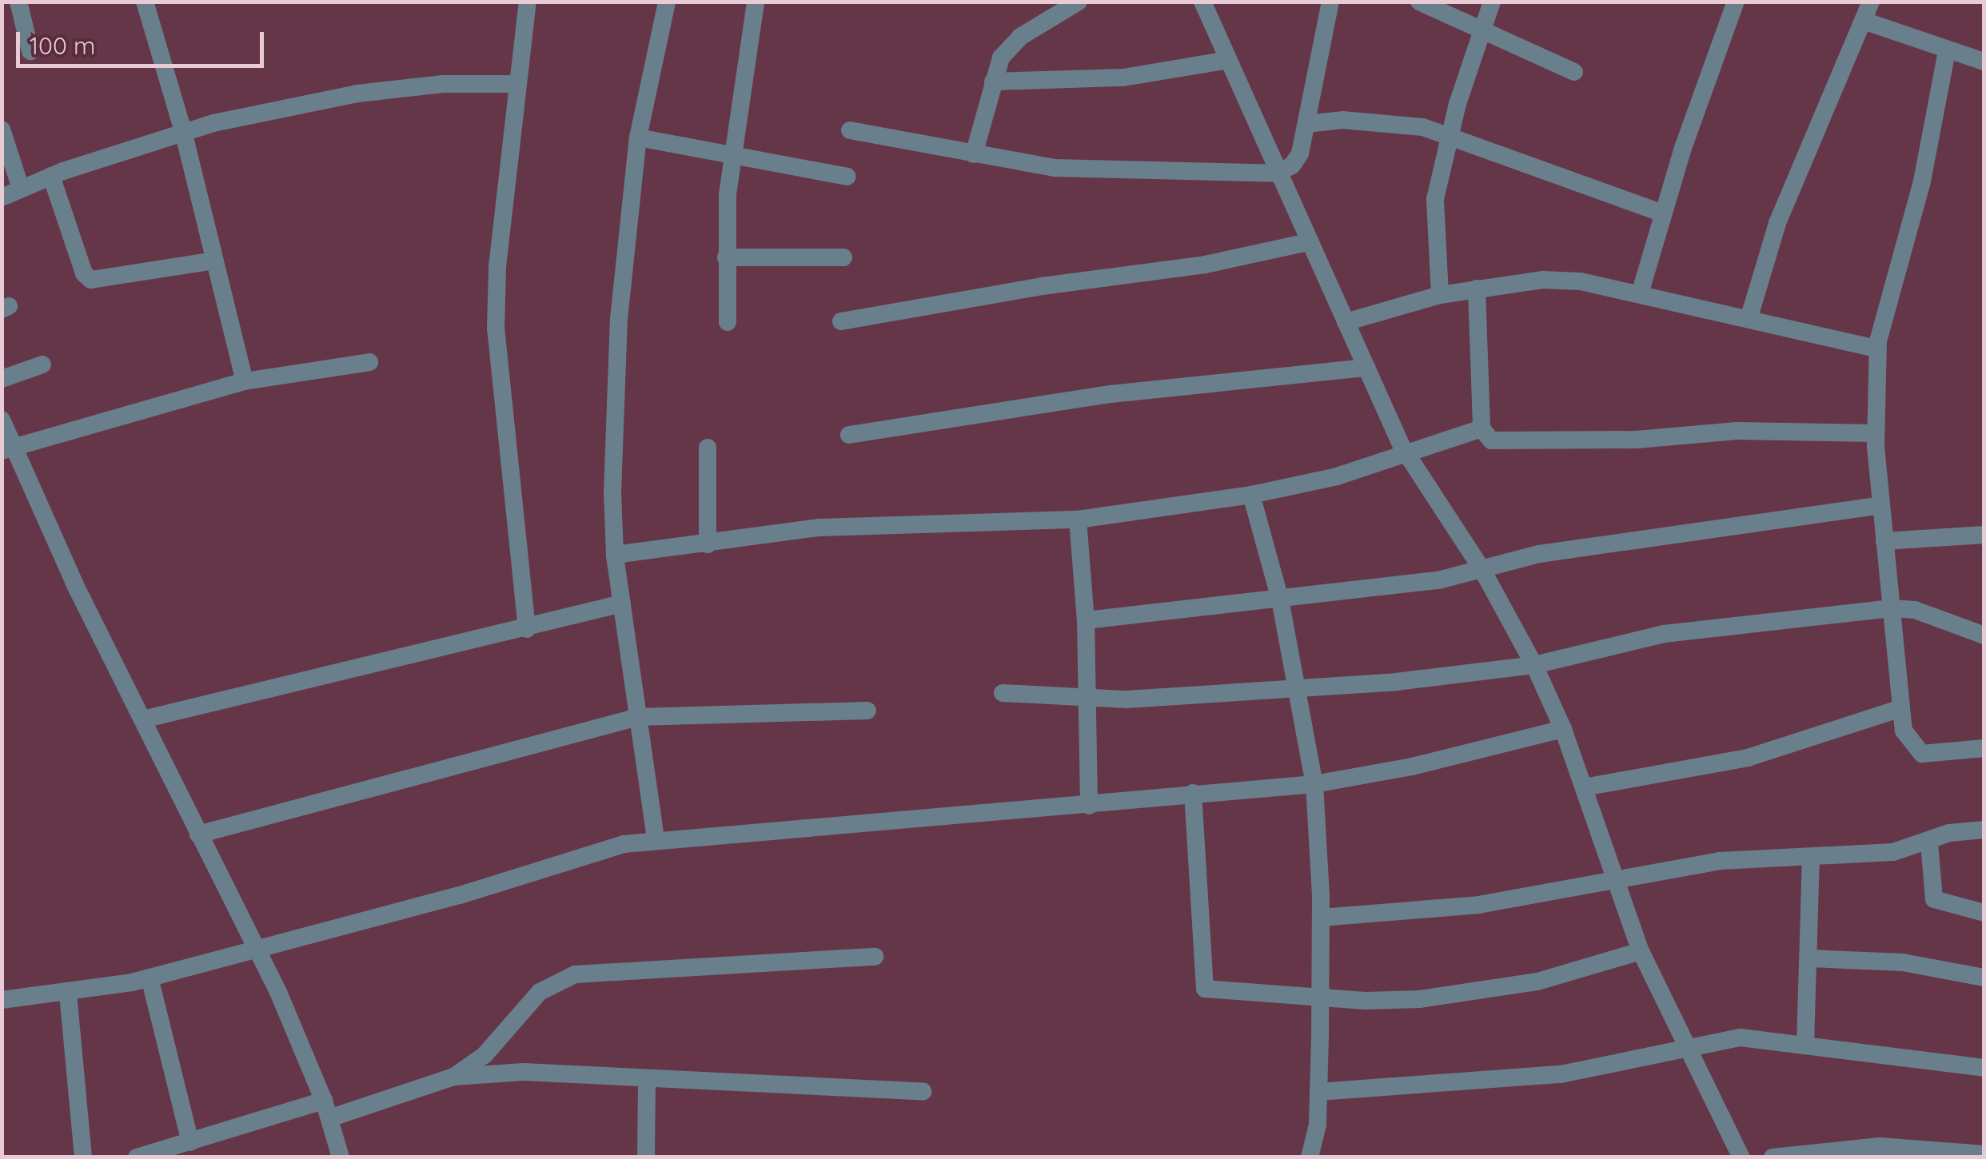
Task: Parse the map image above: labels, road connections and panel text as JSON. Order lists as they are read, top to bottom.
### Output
{
  "scale_bar": "100 m"
}
